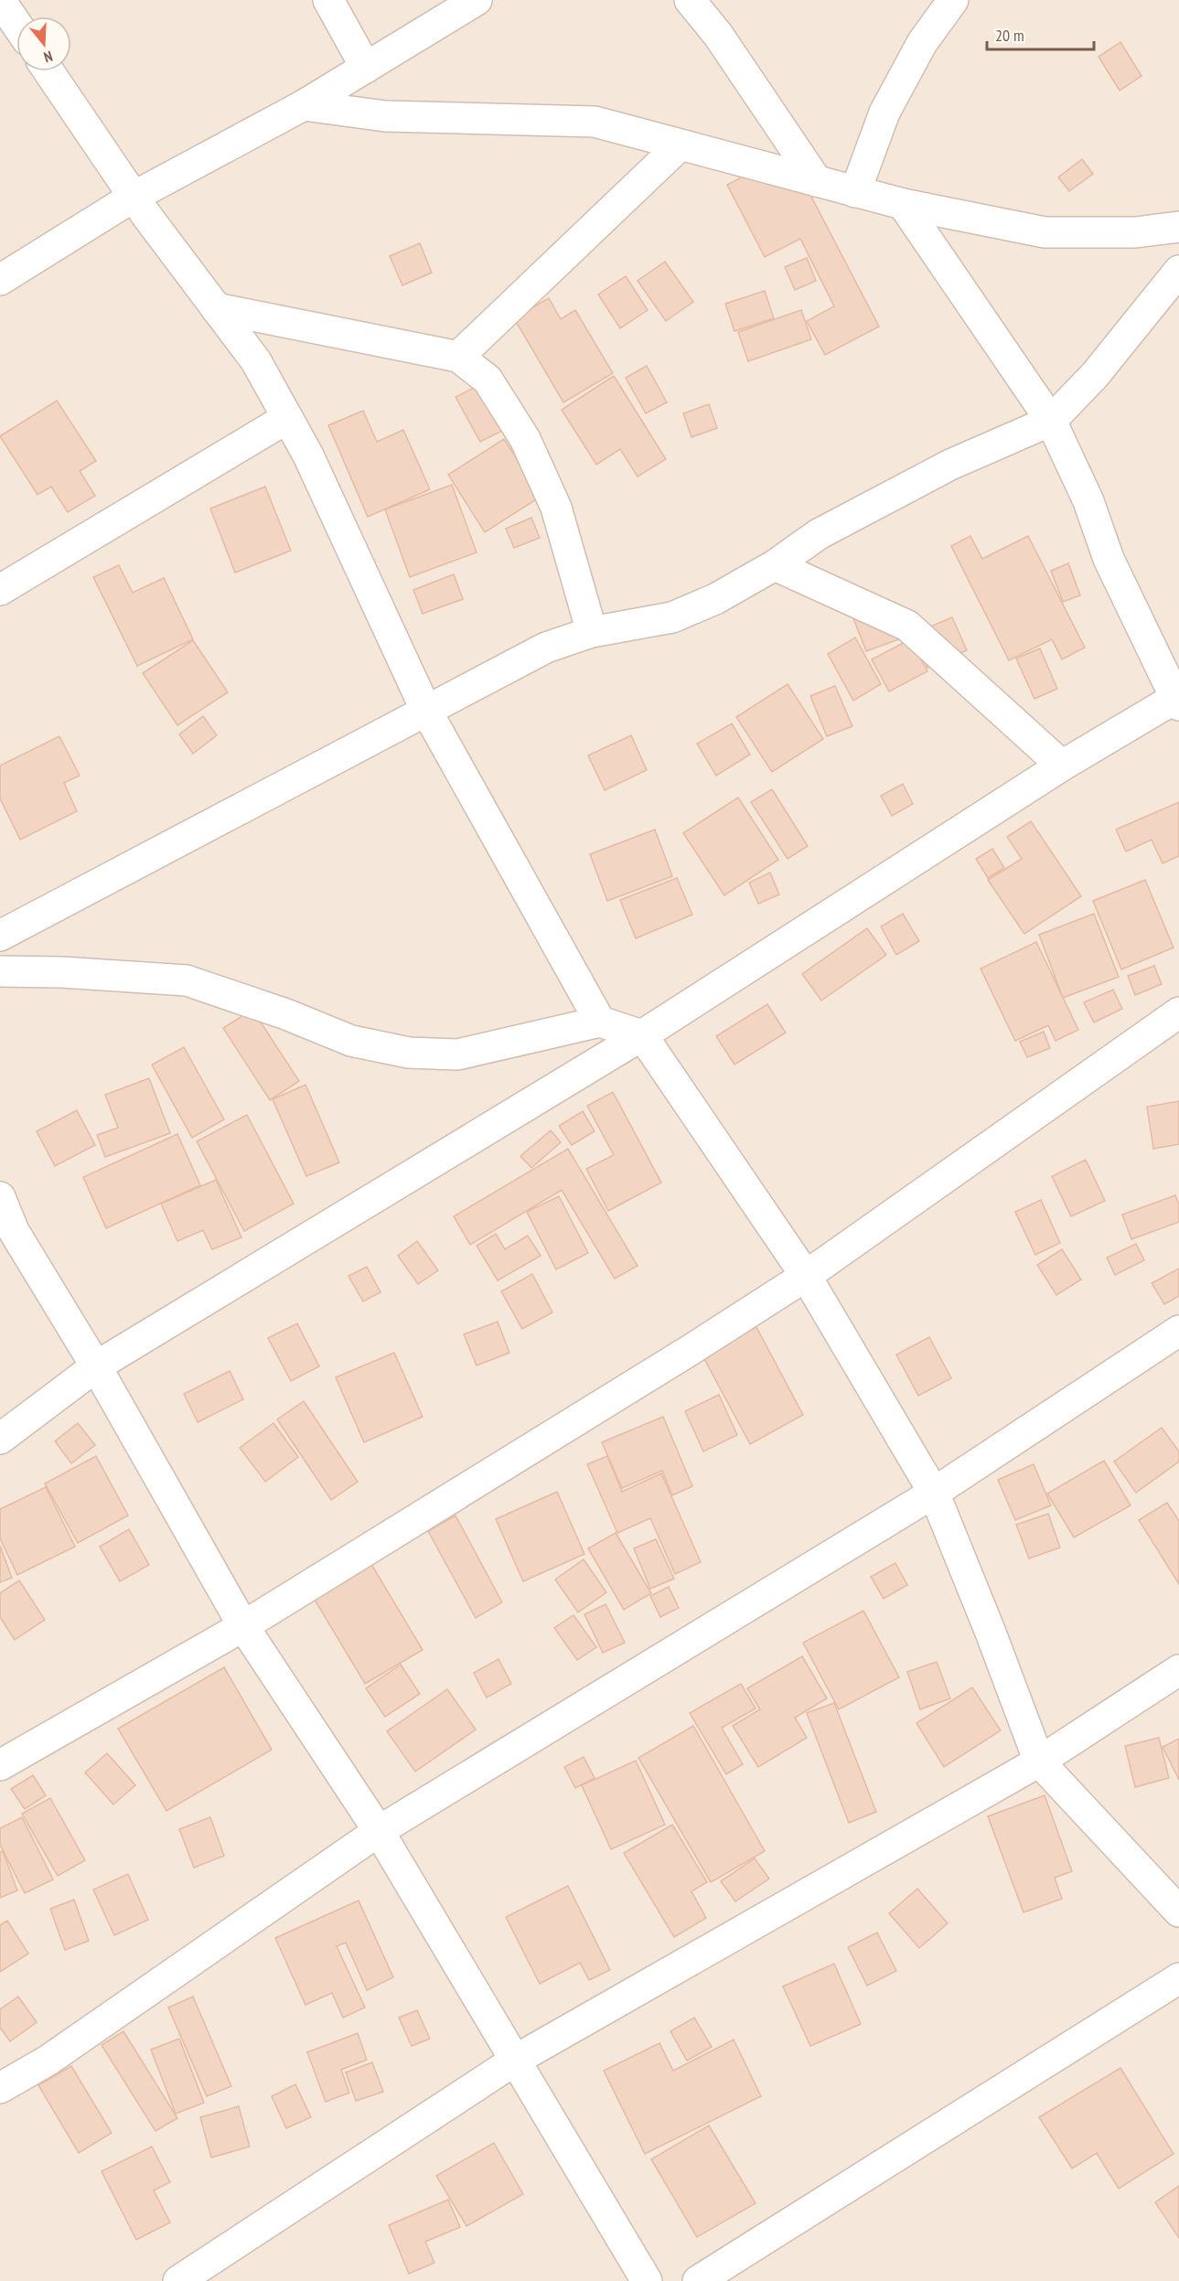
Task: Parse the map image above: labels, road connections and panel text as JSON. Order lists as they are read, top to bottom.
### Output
{
  "scale_bar": "20 m",
  "north": "bottom"
}
